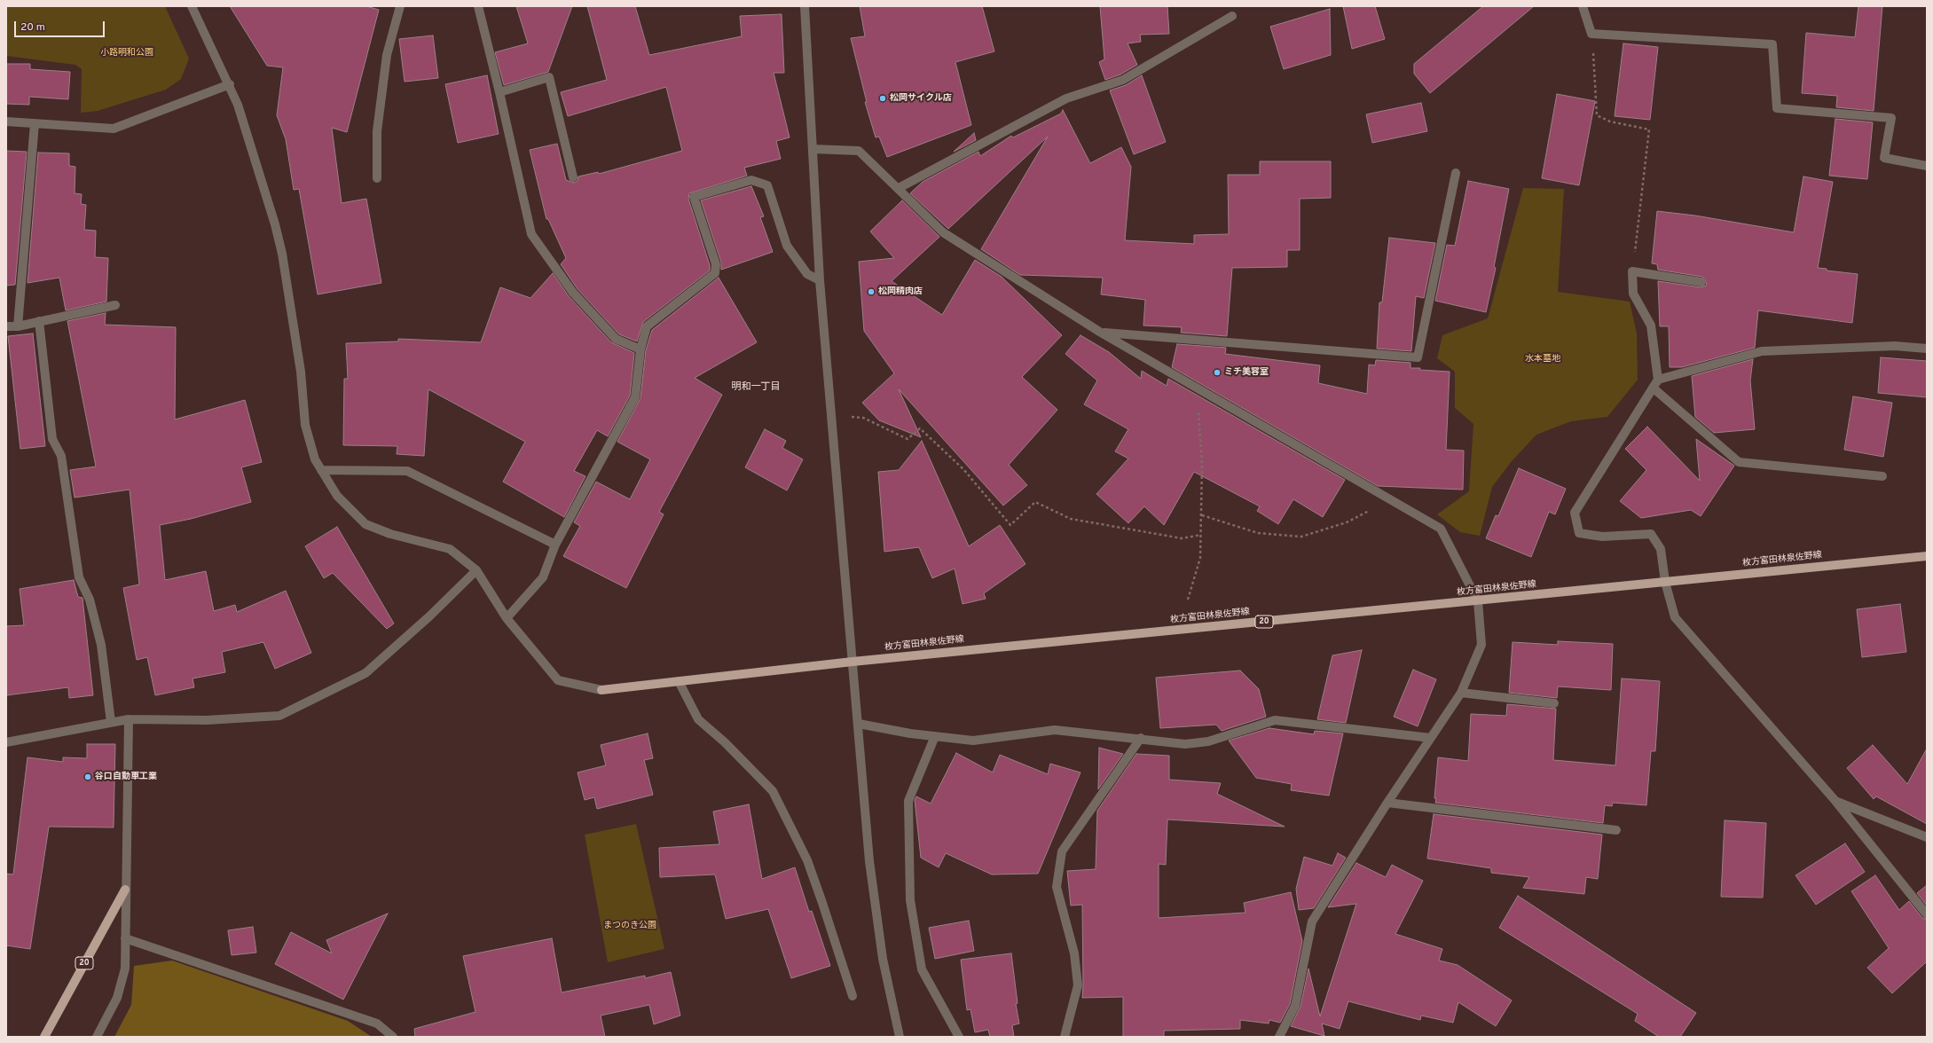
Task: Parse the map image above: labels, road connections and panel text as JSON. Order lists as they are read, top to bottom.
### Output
{
  "streets": {
    "main road": ["枚方富田林泉佐野線", "20"]
  },
  "districts": ["明和一丁目"],
  "parks": ["小路明和公園", "水本墓地", "まつのき公園"],
  "places": [
    "松岡サイクル店",
    "松岡精肉店",
    "ミチ美容室",
    "谷口自動車工業"
  ],
  "scale_bar": "20 m"
}
